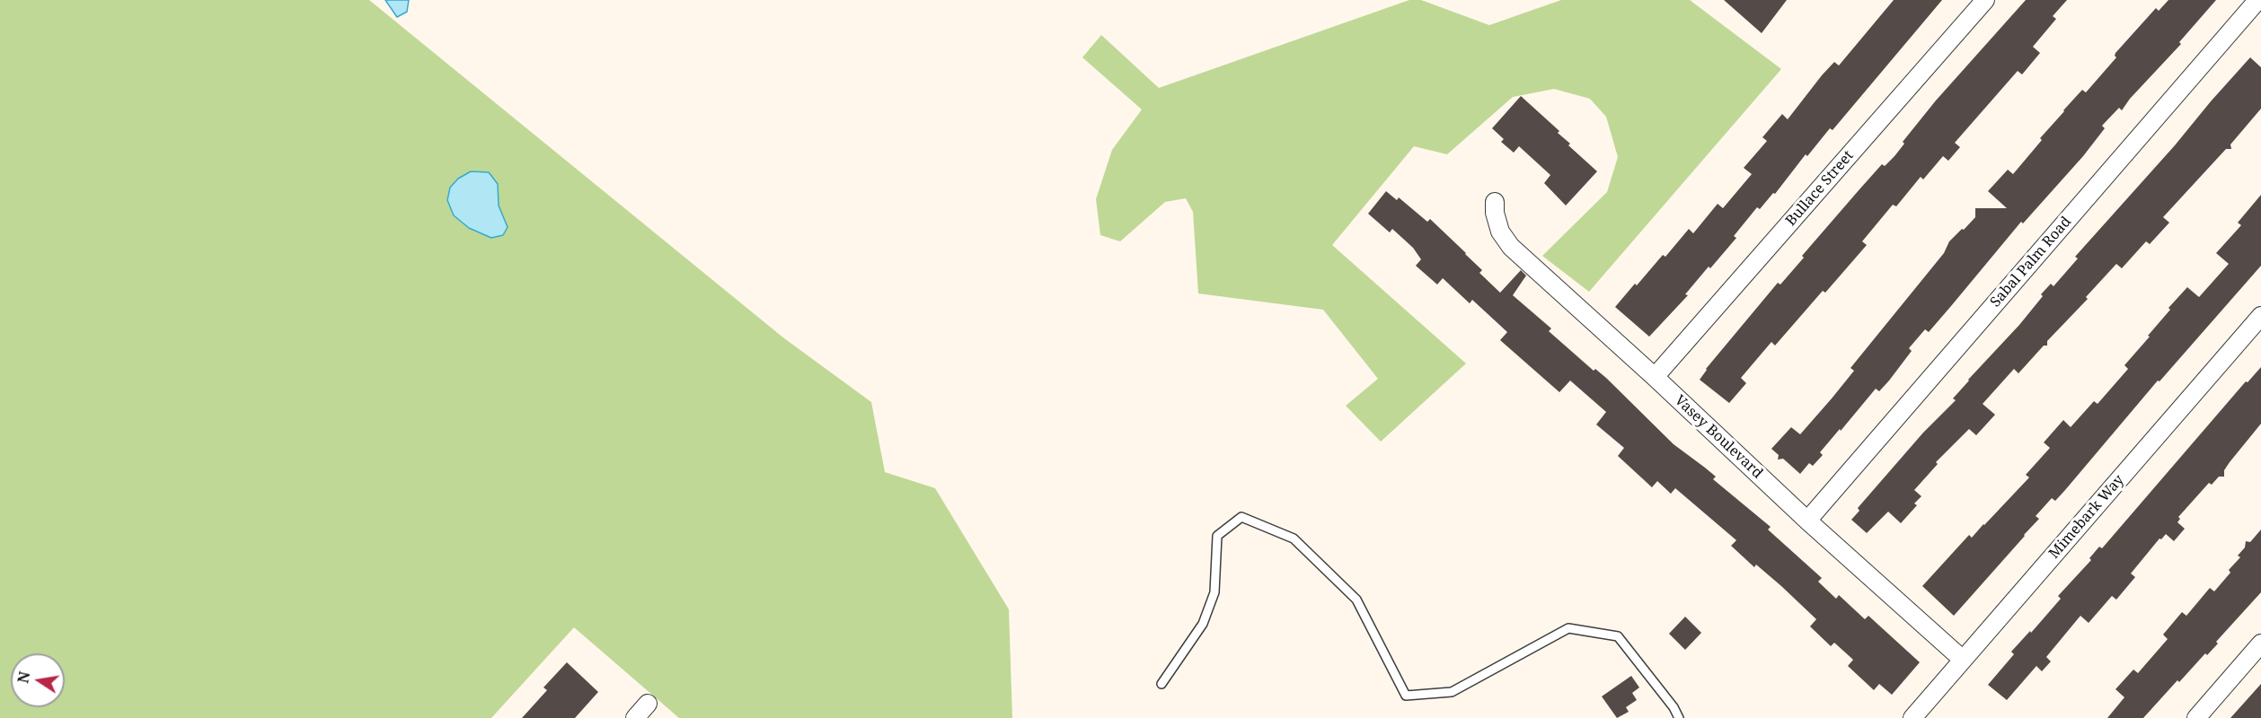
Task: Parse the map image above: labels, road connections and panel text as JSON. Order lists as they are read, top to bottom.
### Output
{
  "streets": {
    "street": [
      "Bullace Street",
      "Sabal Palm Road",
      "Vasey Boulevard",
      "Mimebark Way"
    ]
  },
  "crossings": [
    ["Bullace Street", "Vasey Boulevard"],
    ["Sabal Palm Road", "Vasey Boulevard"],
    ["Vasey Boulevard", "Mimebark Way"]
  ],
  "north": "left"
}
